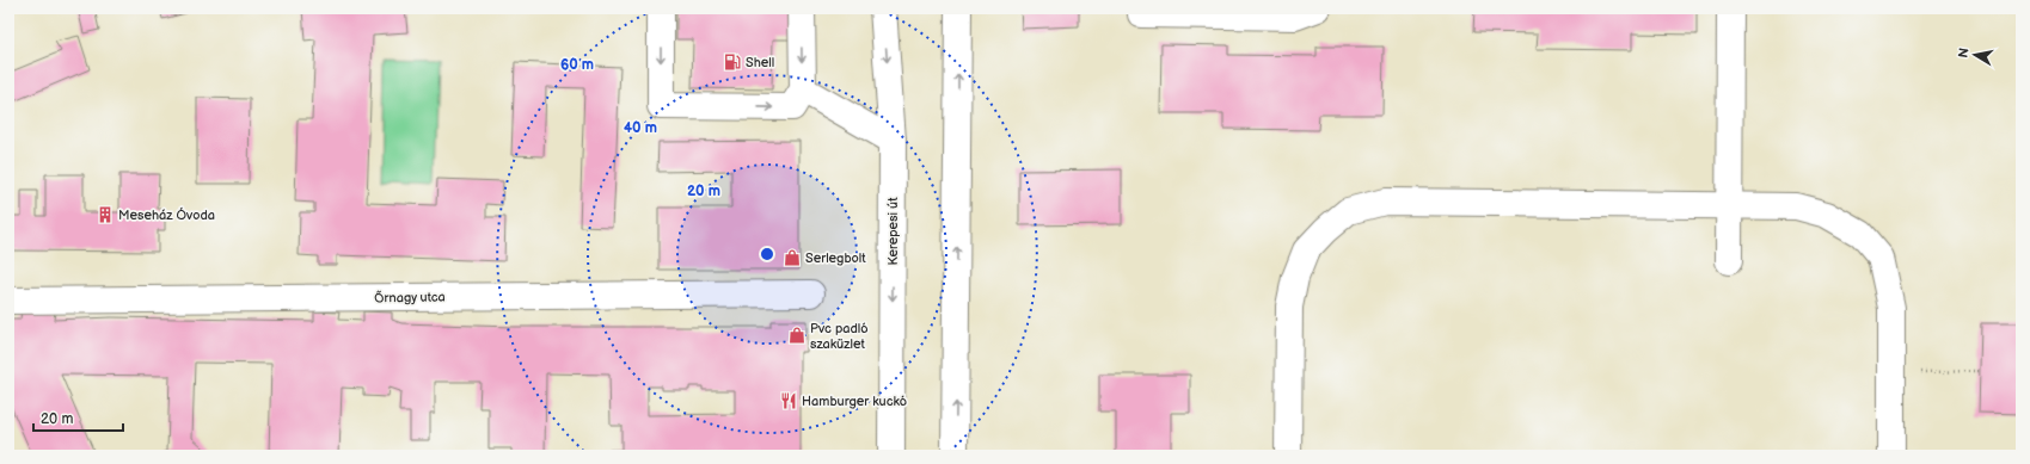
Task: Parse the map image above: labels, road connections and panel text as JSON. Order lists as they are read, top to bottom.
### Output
{
  "streets": {
    "main road": ["Kerepesi út", "Őrnagy utca"]
  },
  "places": {
    "fuel station": ["Shell"],
    "building": ["Meseház Óvoda"],
    "shop": ["Serlegbolt", "Pvc padló szaküzlet"],
    "restaurant": ["Hamburger kuckó"]
  },
  "scale_bar": "20 m",
  "north": "left",
  "rings": ["60 m", "40 m", "20 m"]
}
